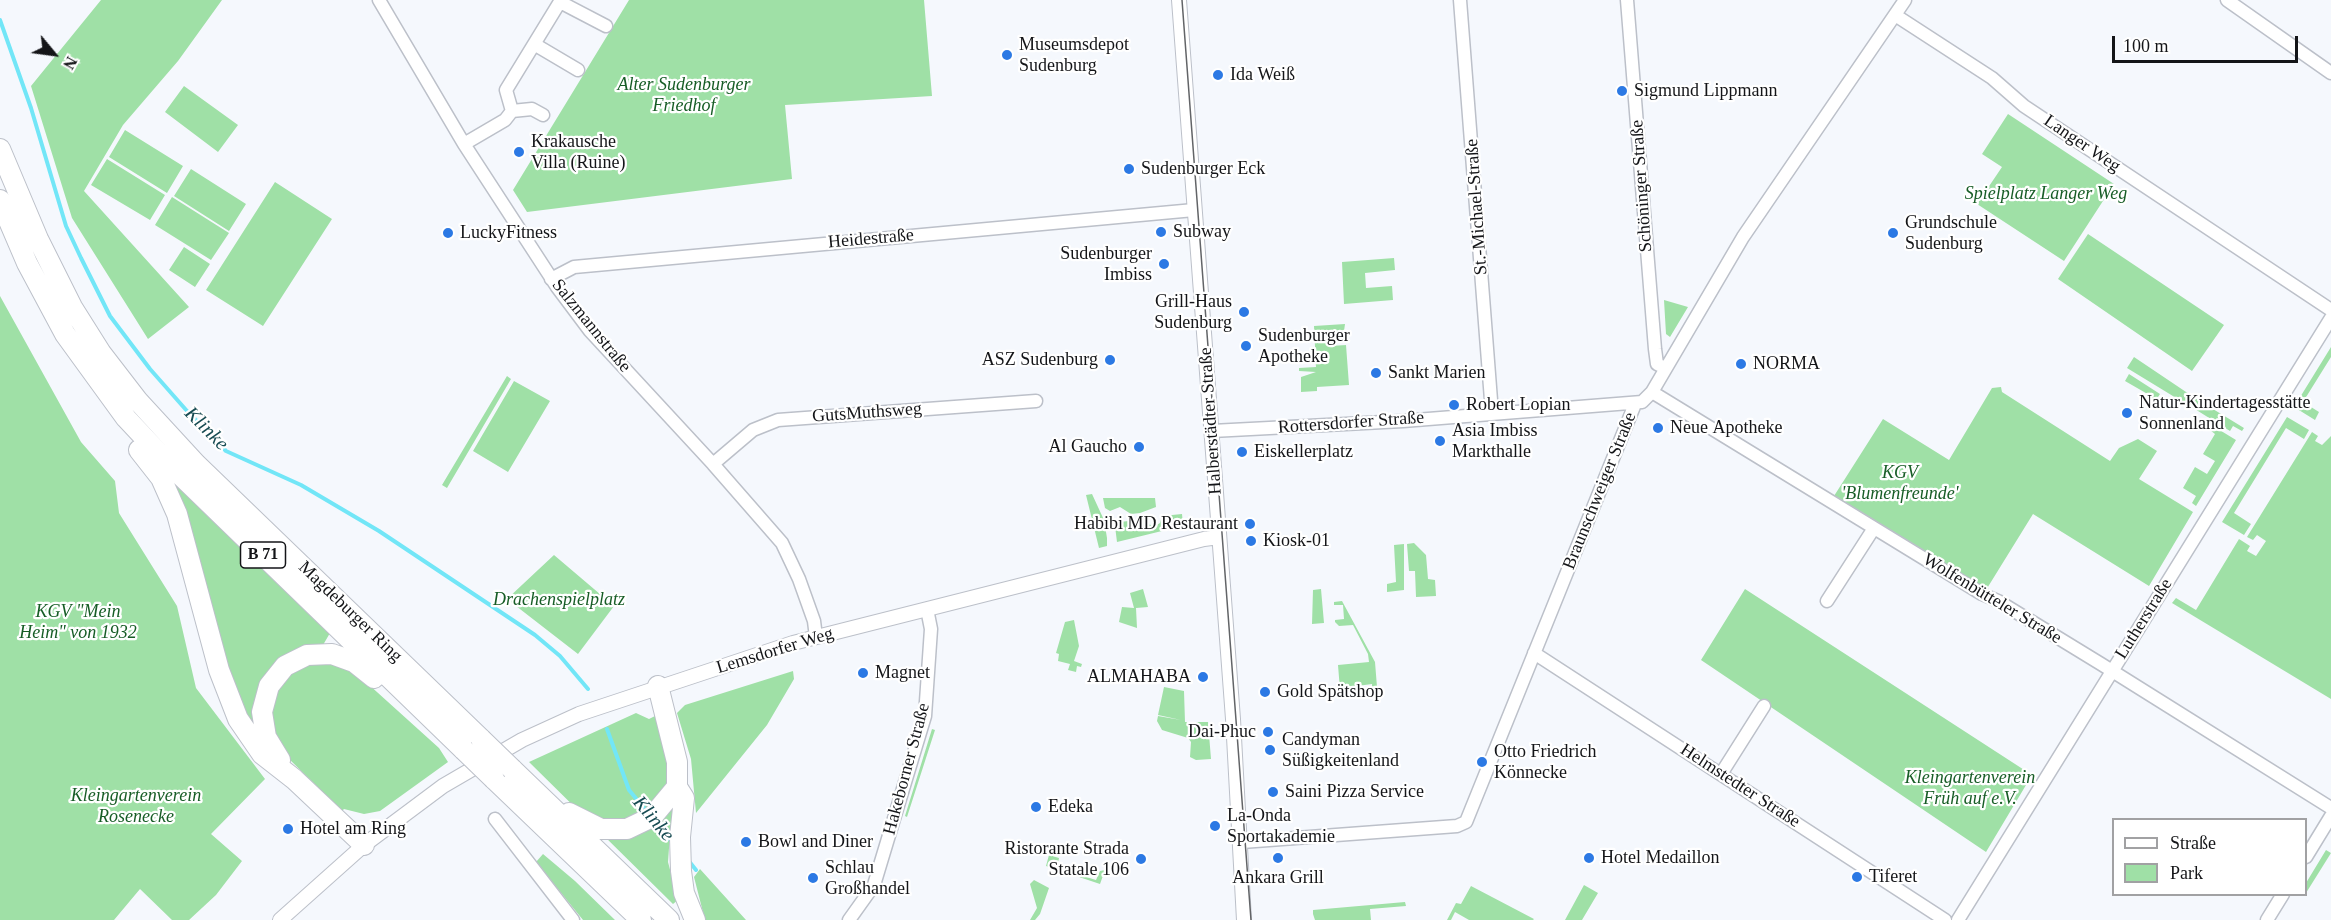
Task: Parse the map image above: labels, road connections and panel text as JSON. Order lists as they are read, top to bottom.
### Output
{
  "streets": {
    "highway": ["B 71", "Magdeburger Ring"],
    "street": [
      "Langer Weg",
      "Schöninger Straße",
      "St.-Michael-Straße",
      "Heidestraße",
      "Salzmannstraße",
      "GutsMuthsweg",
      "Halberstädter Straße",
      "Rottersdorfer Straße",
      "Braunschweiger Straße",
      "Wolfenbütteler Straße",
      "Lutherstraße",
      "Lemsdorfer Weg",
      "Hakeborner Straße",
      "Helmstedter Straße"
    ]
  },
  "crossings": [
    ["Langer Weg", "Braunschweiger Straße"],
    ["Schöninger Straße", "Braunschweiger Straße"],
    ["St.-Michael-Straße", "Rottersdorfer Straße"],
    ["Heidestraße", "Salzmannstraße"],
    ["Heidestraße", "Halberstädter Straße"],
    ["Salzmannstraße", "GutsMuthsweg"],
    ["Salzmannstraße", "Lemsdorfer Weg"],
    ["Halberstädter Straße", "Rottersdorfer Straße"],
    ["Halberstädter Straße", "Braunschweiger Straße"],
    ["Halberstädter Straße", "Lemsdorfer Weg"],
    ["Rottersdorfer Straße", "Braunschweiger Straße"],
    ["Braunschweiger Straße", "Wolfenbütteler Straße"],
    ["Braunschweiger Straße", "Helmstedter Straße"],
    ["Wolfenbütteler Straße", "Lutherstraße"],
    ["Lemsdorfer Weg", "Hakeborner Straße"]
  ],
  "water": ["Klinke"],
  "parks": [
    "Alter Sudenburger Friedhof",
    "Spielplatz Langer Weg",
    "KGV 'Blumenfreunde'",
    "Drachenspielplatz",
    "KGV \"Mein Heim\" von 1932",
    "Kleingartenverein Früh auf e.V.",
    "Kleingartenverein Rosenecke"
  ],
  "places": [
    "Museumsdepot Sudenburg",
    "Ida Weiß",
    "Sigmund Lippmann",
    "Krakausche Villa (Ruine)",
    "Sudenburger Eck",
    "Subway",
    "LuckyFitness",
    "Grundschule Sudenburg",
    "Sudenburger Imbiss",
    "Grill-Haus Sudenburg",
    "Sudenburger Apotheke",
    "ASZ Sudenburg",
    "NORMA",
    "Sankt Marien",
    "Robert Lopian",
    "Natur-Kindertagesstätte Sonnenland",
    "Neue Apotheke",
    "Asia Imbiss Markthalle",
    "Al Gaucho",
    "Eiskellerplatz",
    "Habibi MD Restaurant",
    "Kiosk-01",
    "Magnet",
    "ALMAHABA",
    "Gold Spätshop",
    "Dai-Phuc",
    "Candyman Süßigkeitenland",
    "Otto Friedrich Könnecke",
    "Saini Pizza Service",
    "Edeka",
    "La-Onda Sportakademie",
    "Hotel am Ring",
    "Bowl and Diner",
    "Ankara Grill",
    "Hotel Medaillon",
    "Ristorante Strada Statale 106",
    "Tiferet",
    "Schlau Großhandel"
  ],
  "legend": ["Straße", "Park"],
  "scale_bar": "100 m",
  "north": "bottom right"
}
